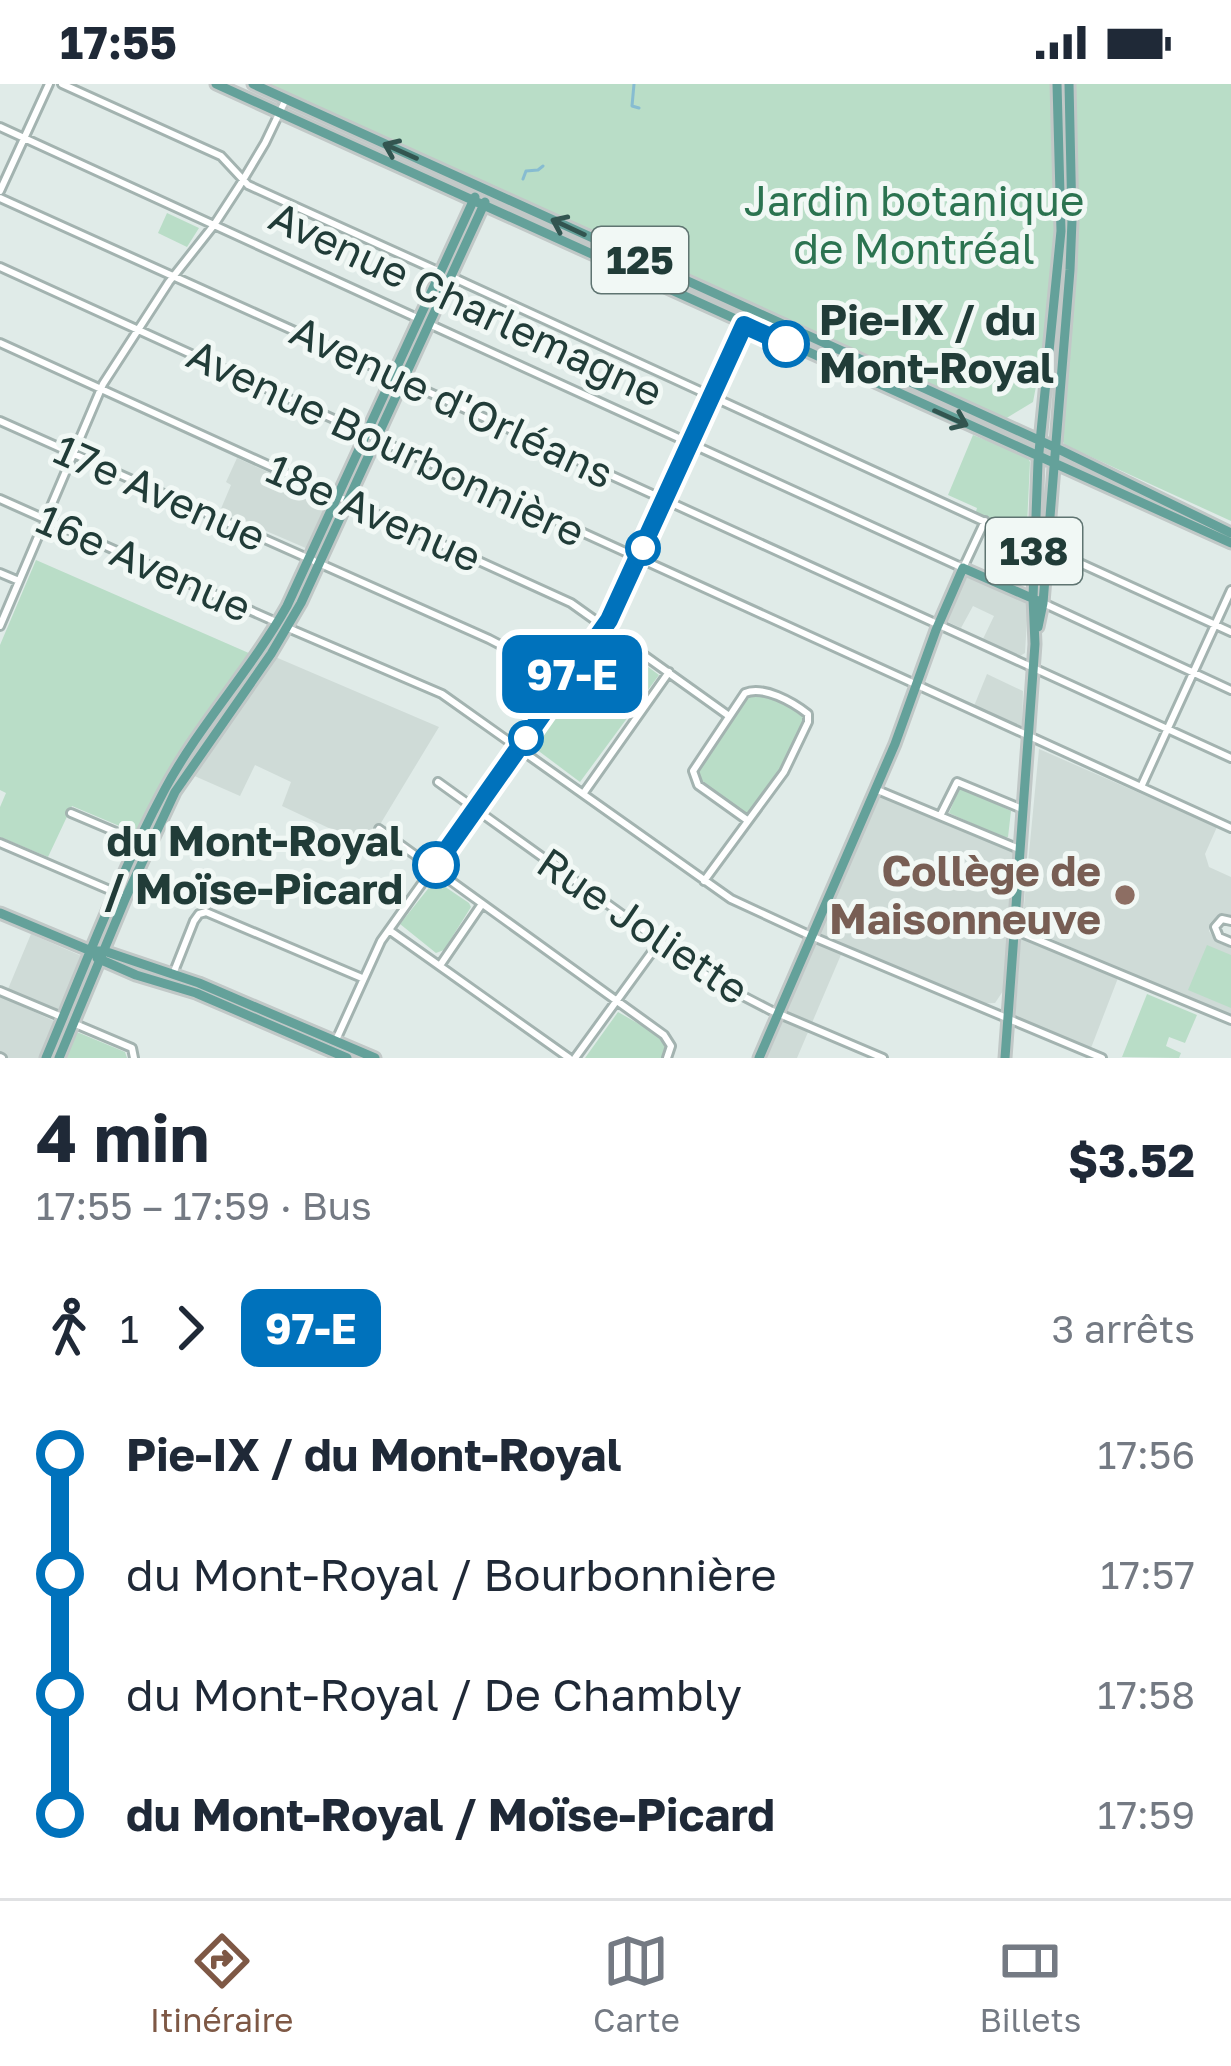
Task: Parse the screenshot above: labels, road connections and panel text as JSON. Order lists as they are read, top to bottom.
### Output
{
  "streets": {
    "main road": ["125", "Avenue Charlemagne", "138"],
    "street": [
      "Avenue d'Orléans",
      "Avenue Bourbonnière",
      "17e Avenue",
      "18e Avenue",
      "16e Avenue",
      "Rue Joliette"
    ]
  },
  "crossings": [
    ["125", "138"],
    ["Avenue Charlemagne", "138"],
    ["Avenue d'Orléans", "138"],
    ["Avenue Bourbonnière", "138"],
    ["138", "16e Avenue"]
  ],
  "parks": ["Jardin botanique de Montréal"],
  "places": ["Pie-IX / du Mont-Royal", "du Mont-Royal / Moïse-Picard", "Collège de Maisonneuve"],
  "lines": ["bus line 97-E"],
  "page": {
    "status": "17:55",
    "on_map": "97-E",
    "heading": ["4 min", "17:55 – 17:59 · Bus", "$3.52"],
    "legs": ["1", "97-E", "3 arrêts"],
    "list": [
      {
        "name": "Pie-IX / du Mont-Royal",
        "value": "17:56"
      },
      {
        "name": "du Mont-Royal / Bourbonnière",
        "value": "17:57"
      },
      {
        "name": "du Mont-Royal / De Chambly",
        "value": "17:58"
      },
      {
        "name": "du Mont-Royal / Moïse-Picard",
        "value": "17:59"
      }
    ],
    "tabs": ["Itinéraire", "Carte", "Billets"]
  }
}
